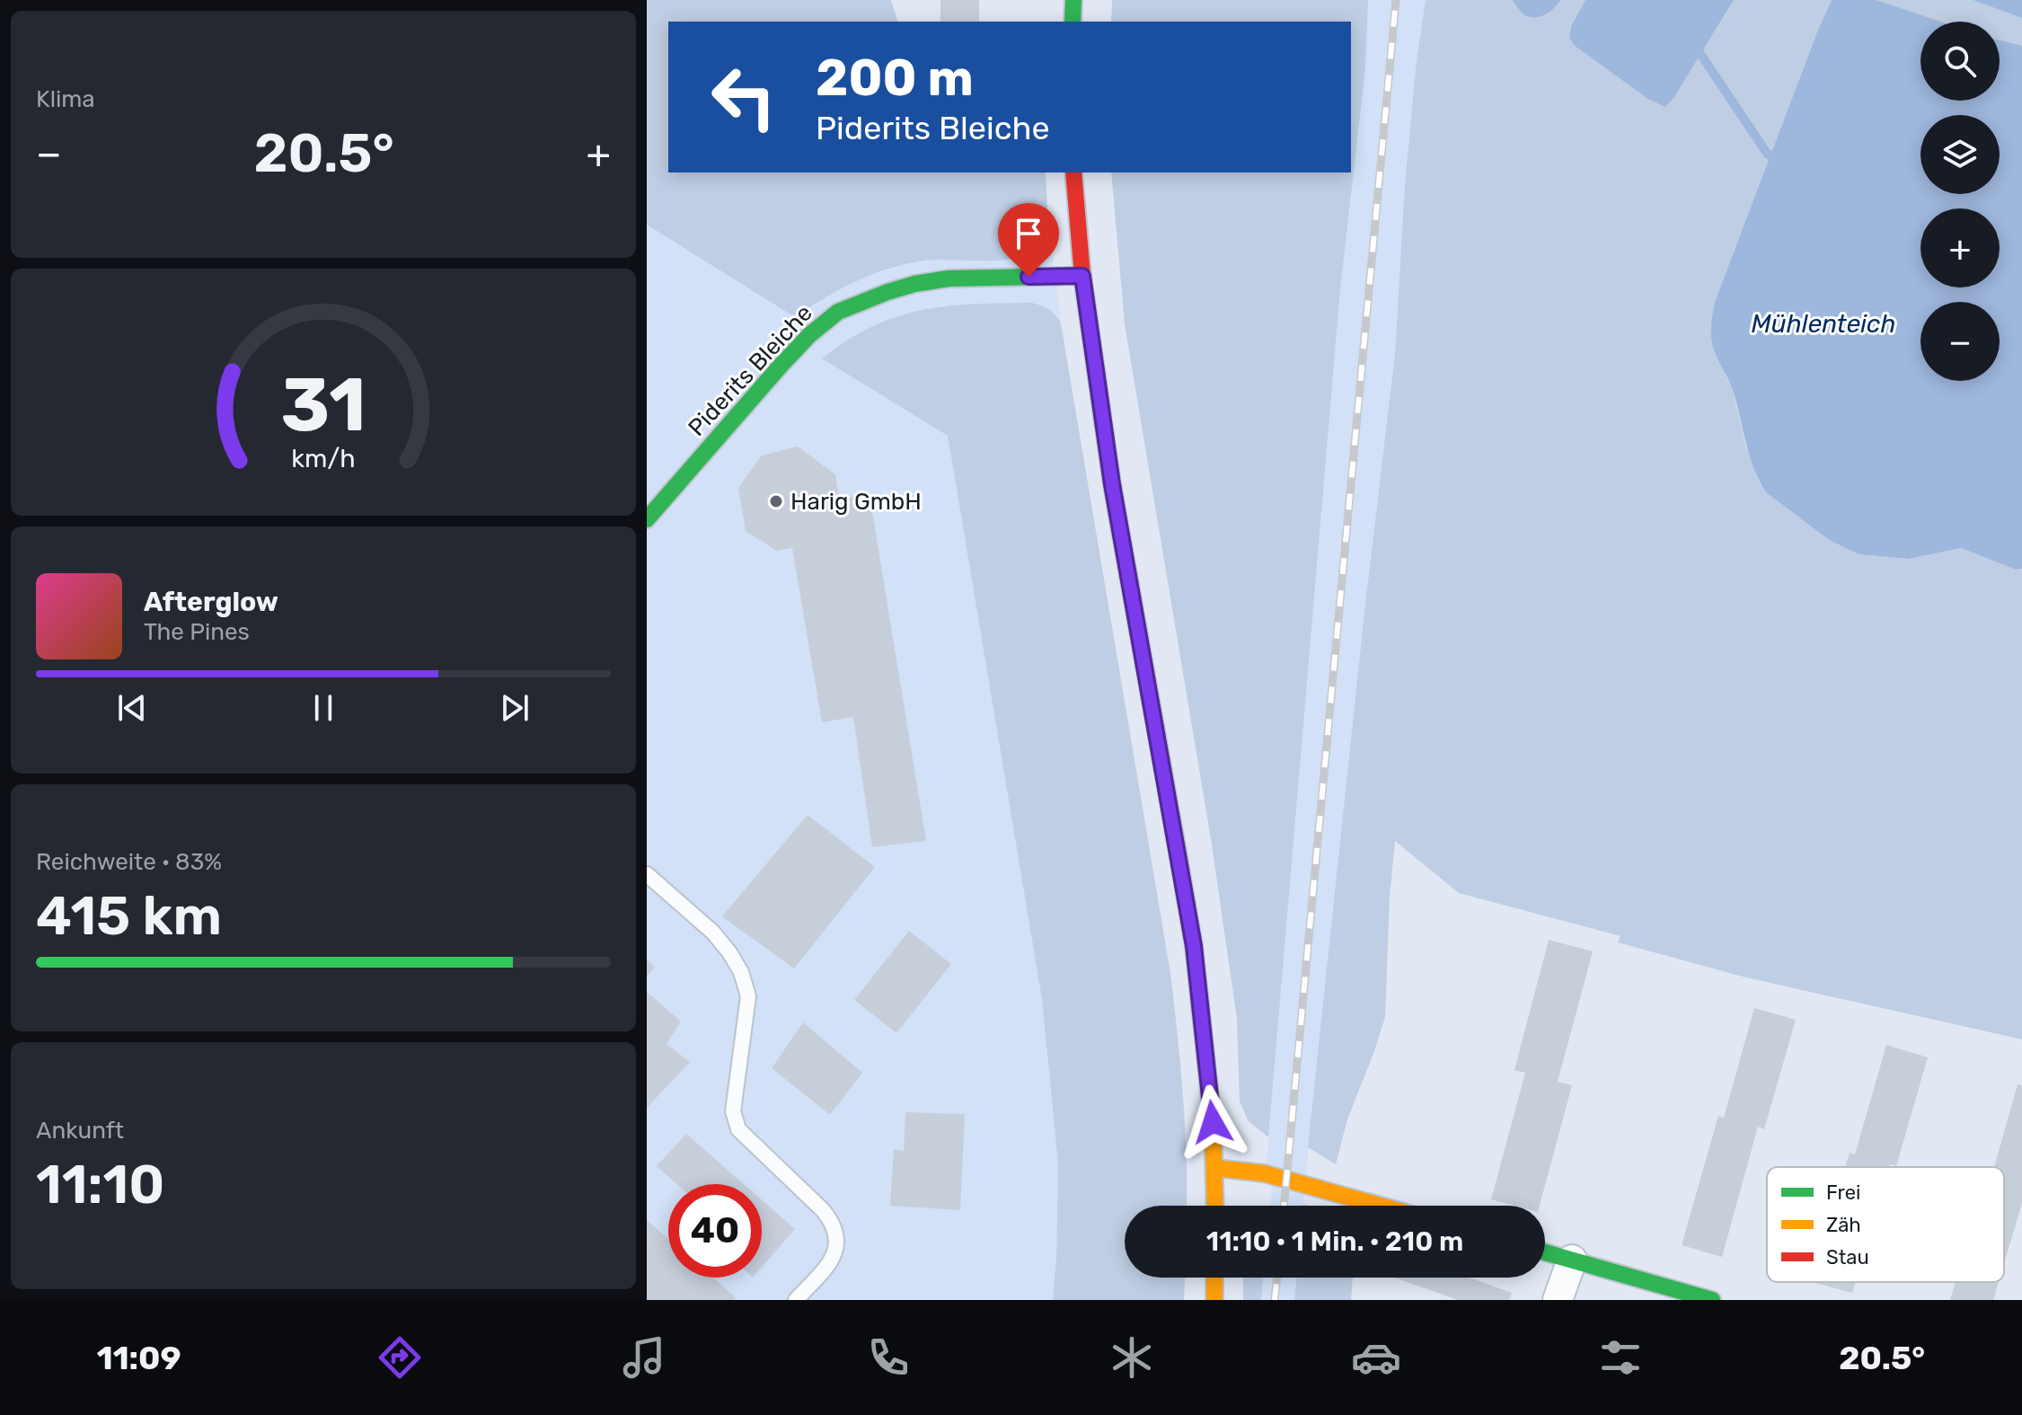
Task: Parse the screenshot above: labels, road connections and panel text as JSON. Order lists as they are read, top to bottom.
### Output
{
  "streets": {
    "street": ["Piderits Bleiche"]
  },
  "water": ["Mühlenteich"],
  "places": ["Harig GmbH"],
  "legend": ["Frei", "Zäh", "Stau"],
  "page": {
    "tile": [
      "Klima",
      ["Reichweite · 83%", "415 km"],
      ["Ankunft", "11:10"]
    ],
    "map_buttons": ["+", "−"],
    "turn": ["200 m", "Piderits Bleiche"],
    "heat": ["−", "20.5°", "+"],
    "song": ["Afterglow", "The Pines"],
    "limit": "40",
    "trip": "11:10 · 1 Min. · 210 m",
    "tabs": ["11:09", "20.5°"],
    "gauge": ["31", "km/h"]
  }
}
